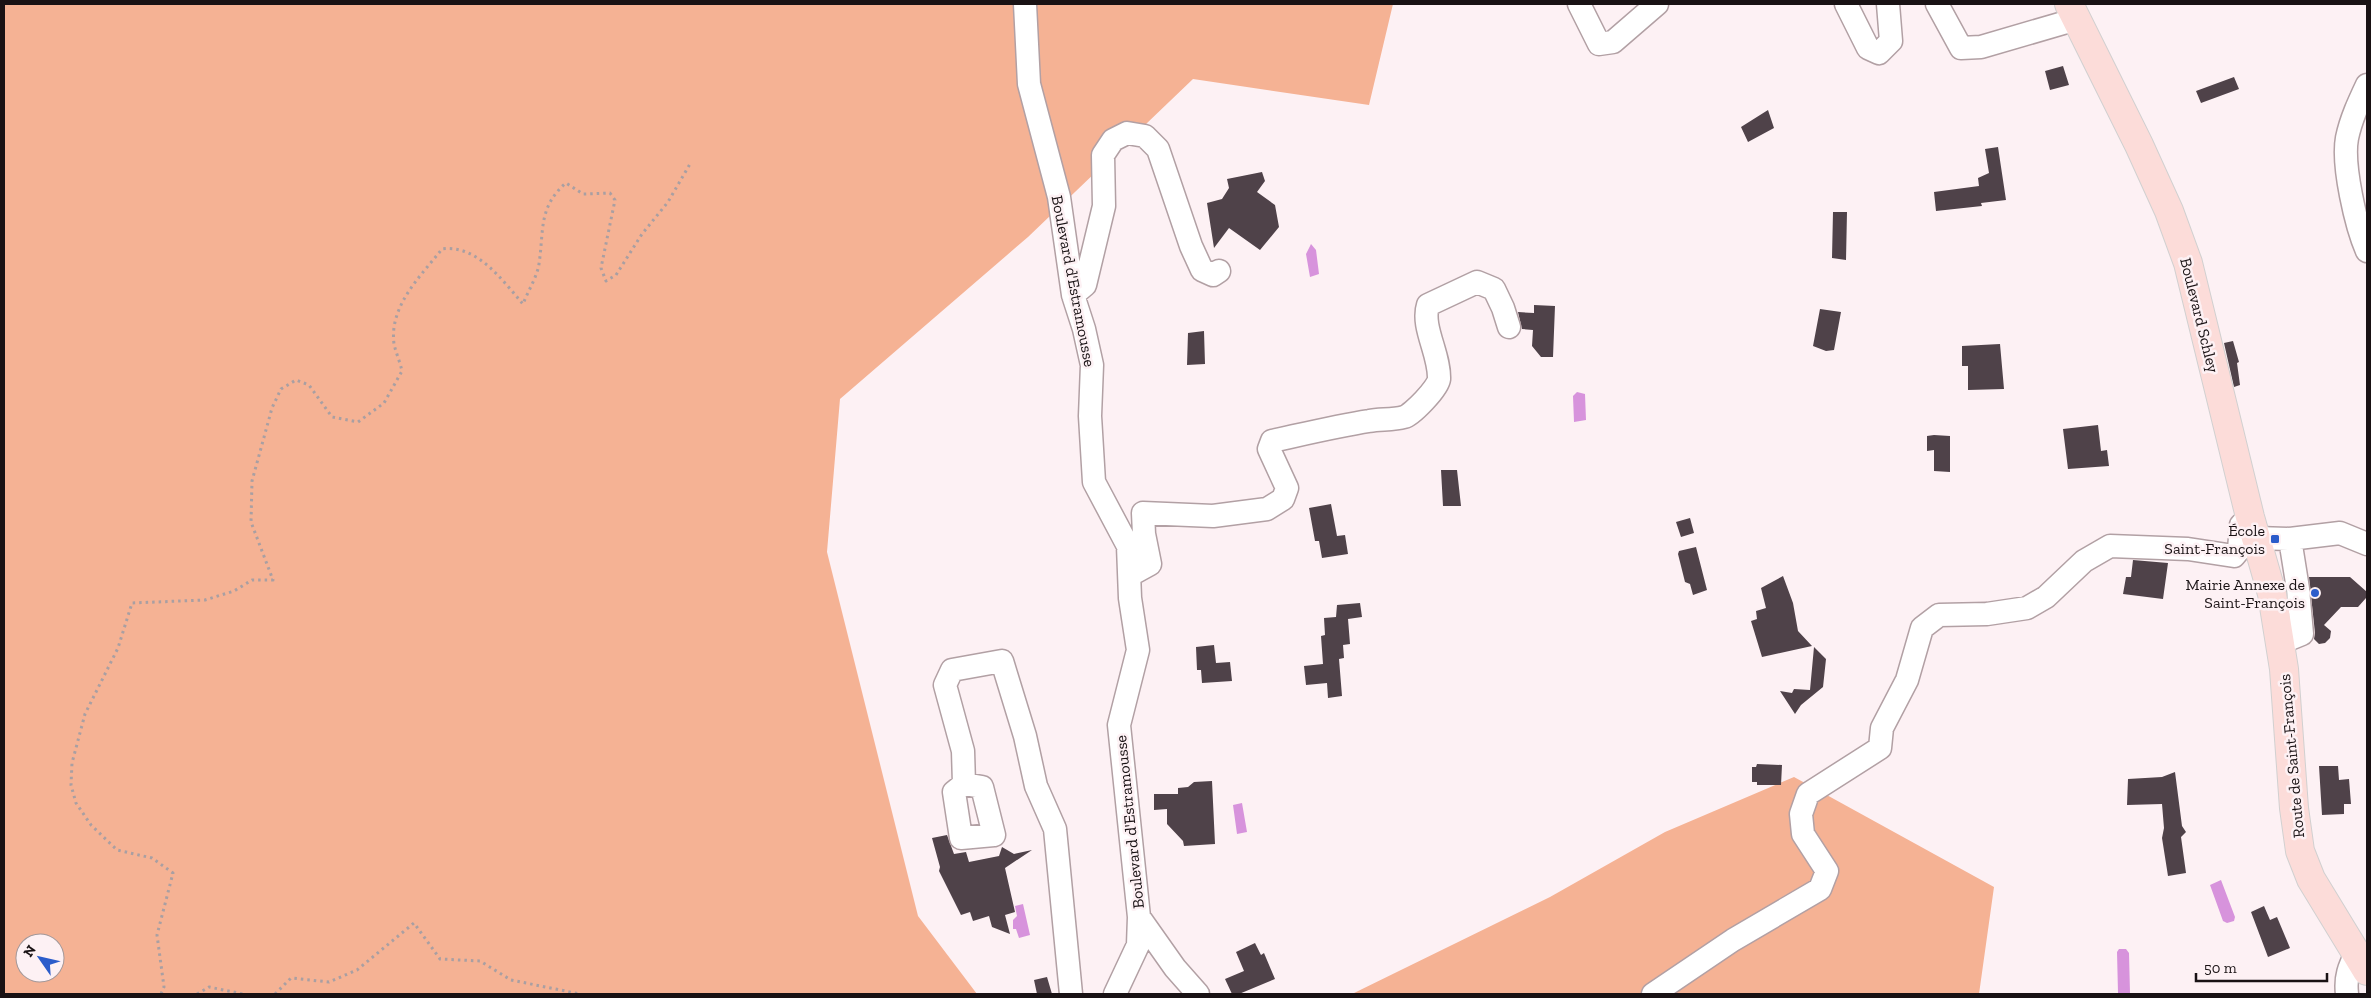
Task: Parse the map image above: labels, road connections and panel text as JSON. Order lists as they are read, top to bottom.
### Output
{
  "streets": {
    "main road": ["Boulevard Schley", "Route de Saint-François"],
    "street": ["Boulevard d'Estramousse"]
  },
  "crossings": [
    ["Boulevard Schley", "Route de Saint-François"]
  ],
  "places": {
    "transit": ["École Saint-François"],
    "other": ["Mairie Annexe de Saint-François"]
  },
  "scale_bar": "50 m",
  "north": "top left"
}
